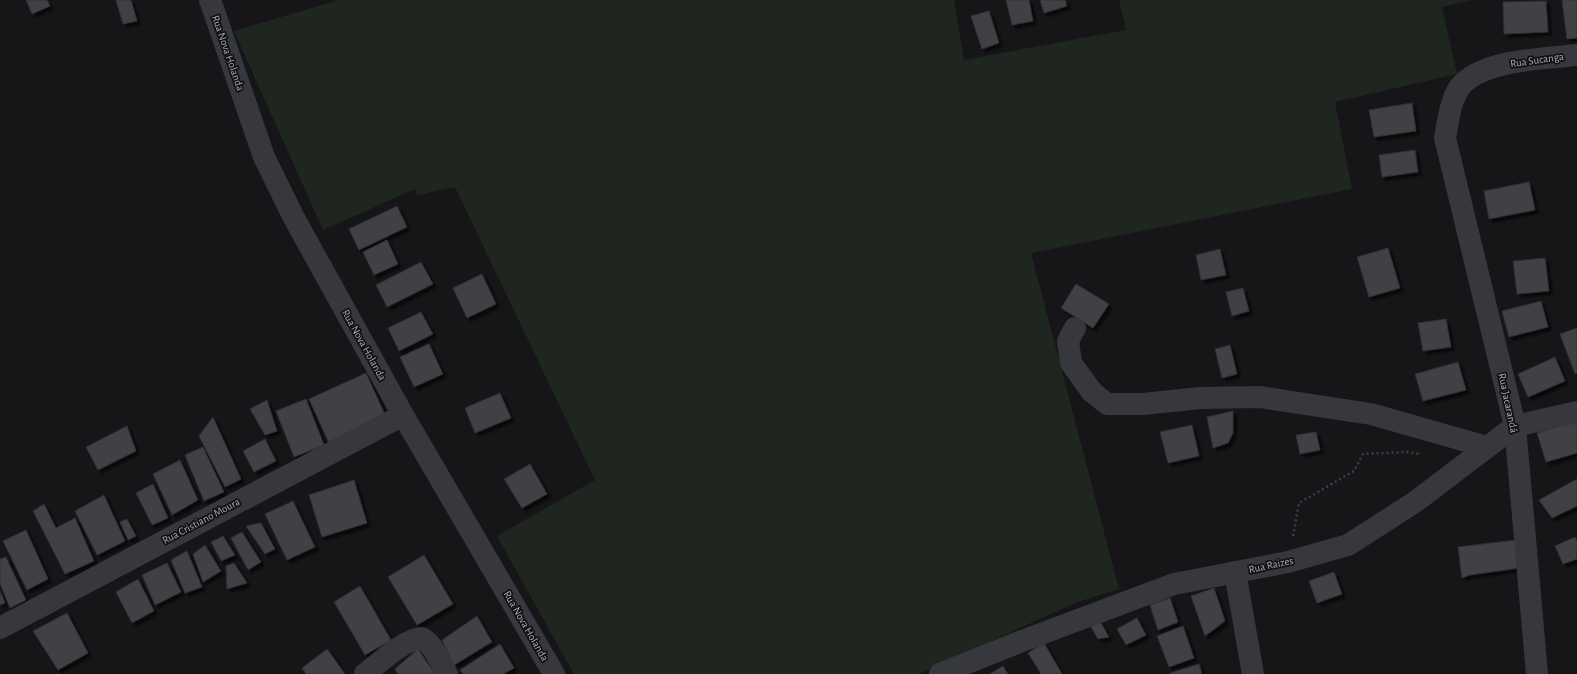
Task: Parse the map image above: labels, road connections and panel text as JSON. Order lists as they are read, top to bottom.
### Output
{
  "streets": {
    "street": [
      "Rua Nova Holanda",
      "Rua Sucanga",
      "Rua Jacarandá",
      "Rua Cristiano Moura",
      "Rua Raizes"
    ]
  },
  "crossings": [
    ["Rua Nova Holanda", "Rua Cristiano Moura"],
    ["Rua Sucanga", "Rua Jacarandá"],
    ["Rua Jacarandá", "Rua Raizes"]
  ]
}
